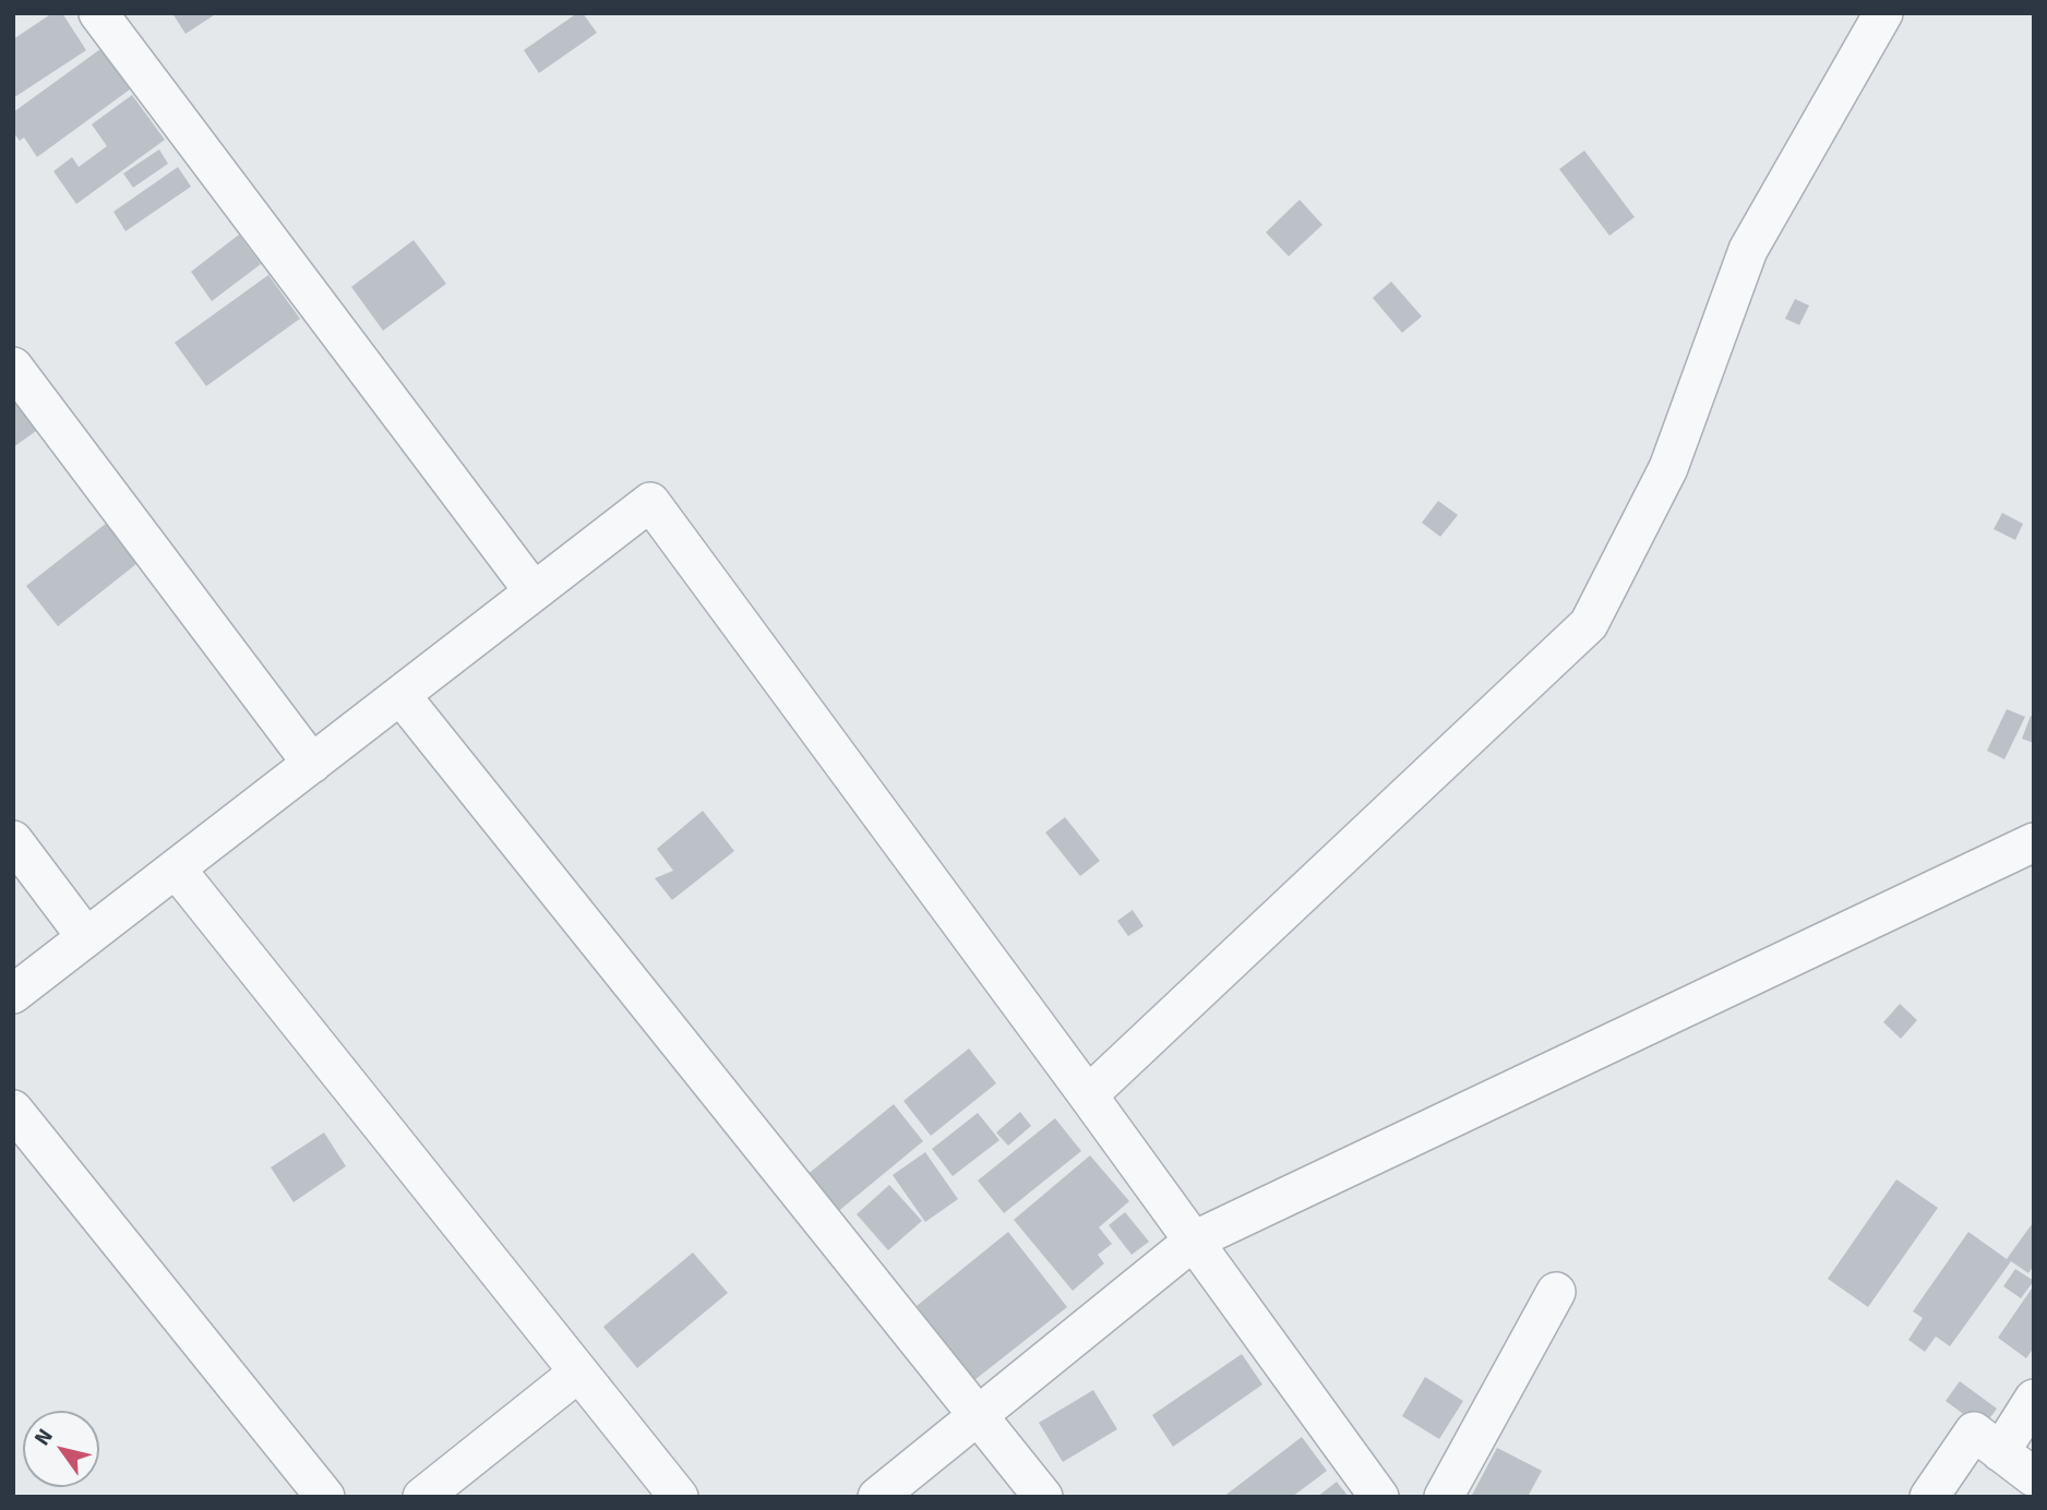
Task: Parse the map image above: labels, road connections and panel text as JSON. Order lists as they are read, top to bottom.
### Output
{
  "north": "top left"
}
